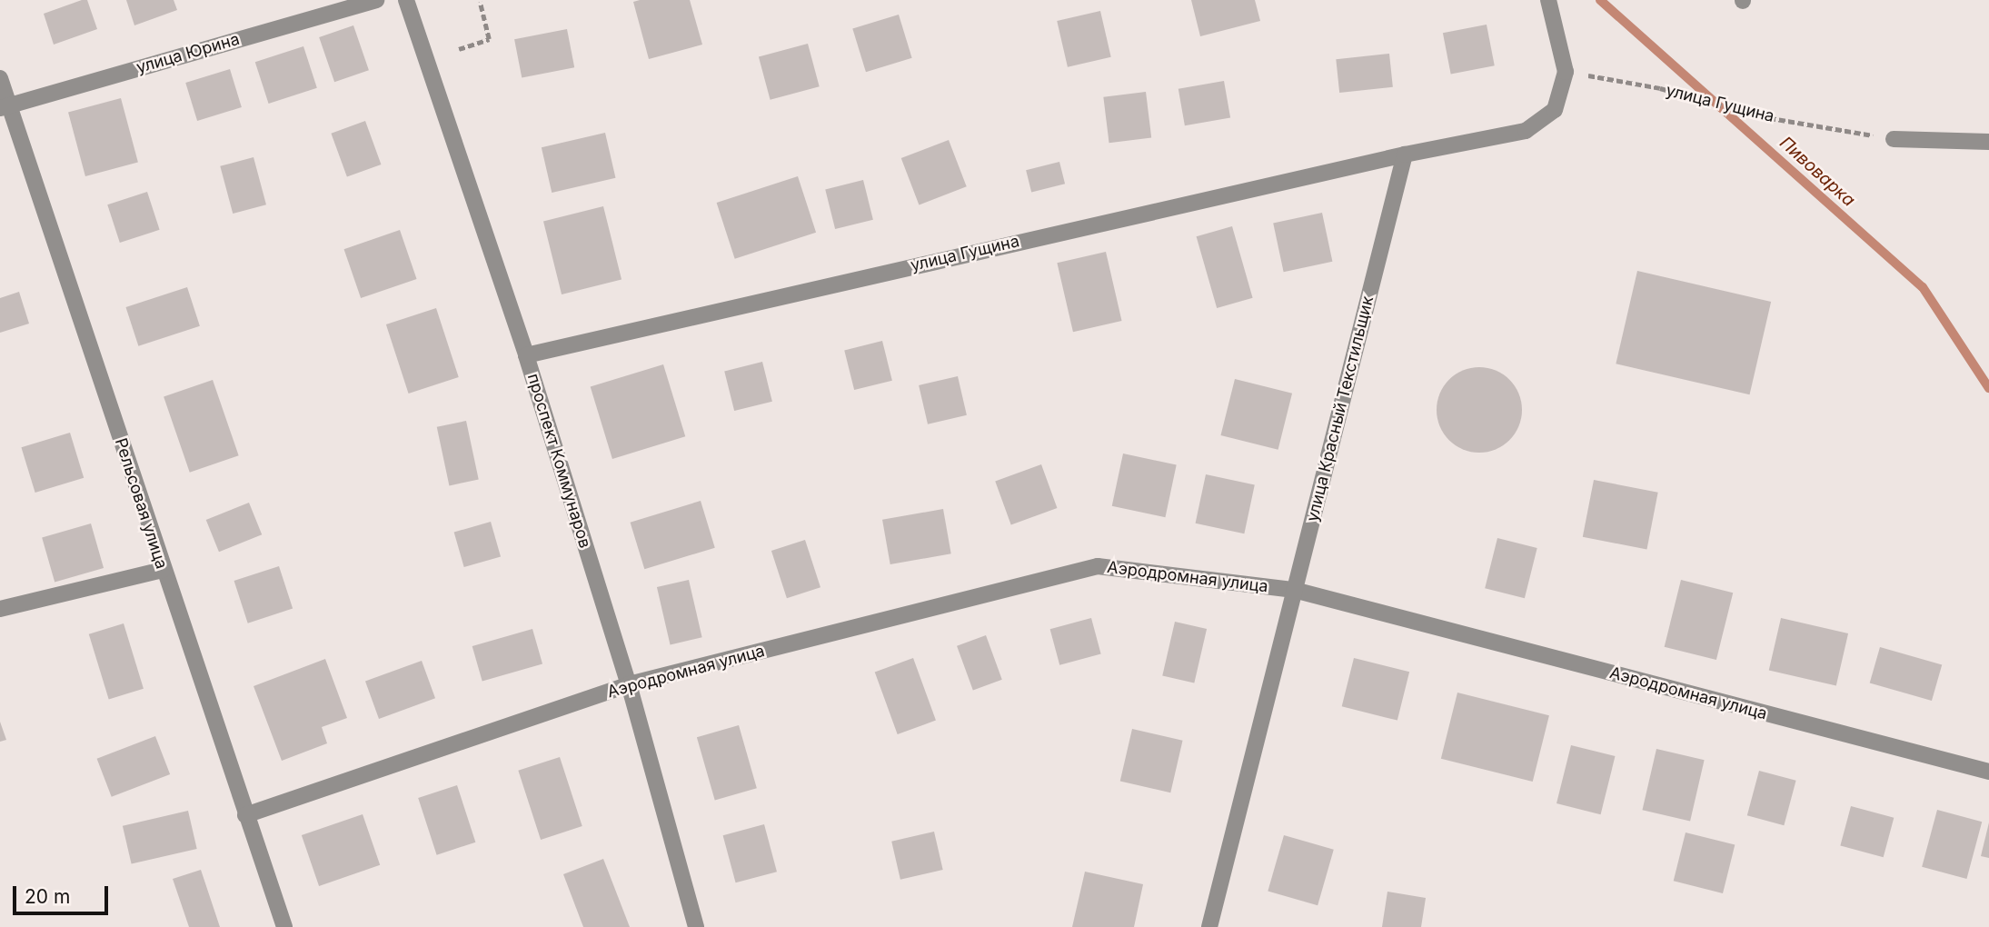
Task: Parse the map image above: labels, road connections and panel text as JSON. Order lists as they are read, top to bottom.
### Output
{
  "streets": {
    "street": [
      "улица Юрина",
      "улица Гущина",
      "улица Красный Текстильщик",
      "проспект Коммунаров",
      "Рельсовая улица",
      "Аэродромная улица"
    ]
  },
  "crossings": [
    ["улица Юрина", "Рельсовая улица"],
    ["улица Гущина", "улица Красный Текстильщик"],
    ["улица Гущина", "проспект Коммунаров"],
    ["улица Красный Текстильщик", "Аэродромная улица"],
    ["проспект Коммунаров", "Аэродромная улица"],
    ["Рельсовая улица", "Аэродромная улица"]
  ],
  "water": ["Пивоварка"],
  "scale_bar": "20 m"
}
